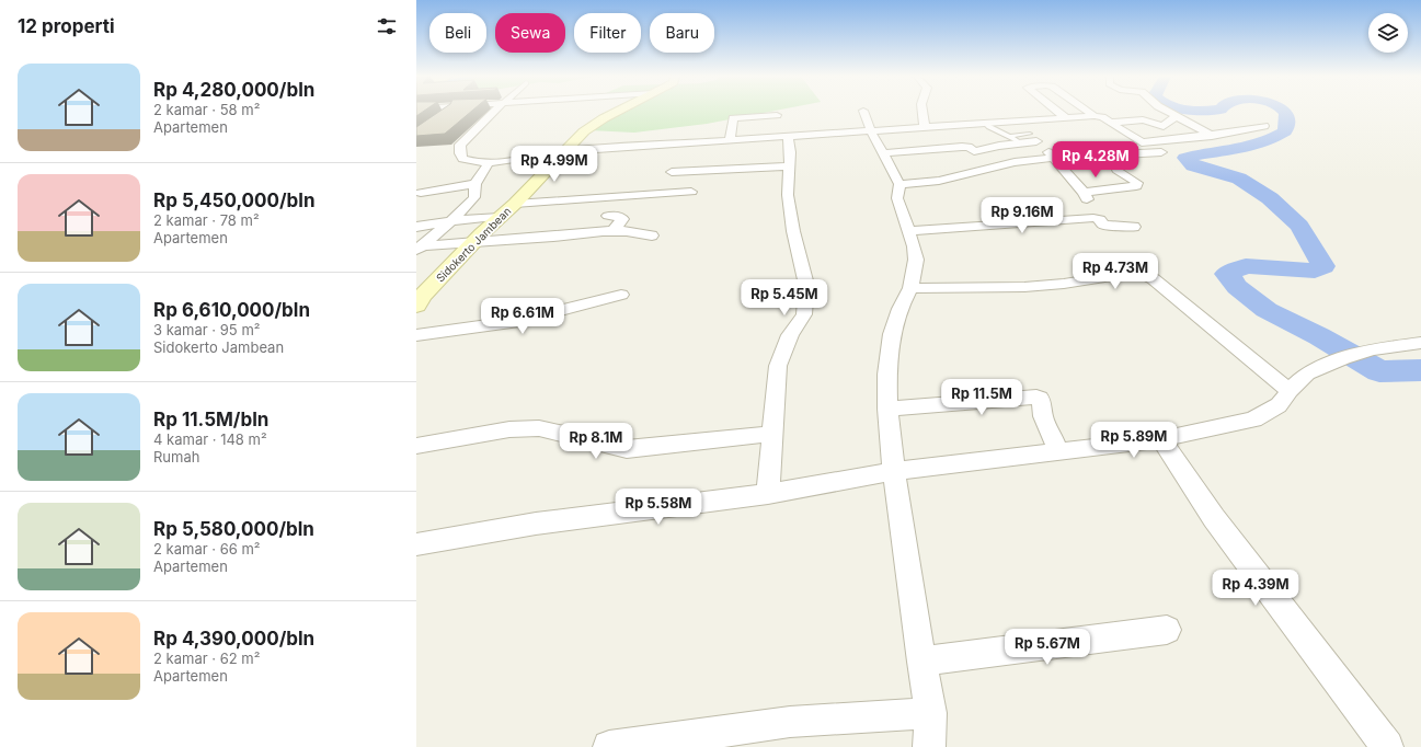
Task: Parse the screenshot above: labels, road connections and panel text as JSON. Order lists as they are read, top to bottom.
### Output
{
  "streets": {
    "street": ["Sidokerto Jambean"]
  },
  "page": {
    "heading": "12 properti",
    "chip": [
      "Beli",
      "Sewa",
      "Filter",
      "Baru"
    ],
    "list": [
      {
        "name": "Rp 4,280,000/bln",
        "note": "2 kamar · 58 m² · Apartemen"
      },
      {
        "name": "Rp 5,450,000/bln",
        "note": "2 kamar · 78 m² · Apartemen"
      },
      {
        "name": "Rp 6,610,000/bln",
        "note": "3 kamar · 95 m² · Sidokerto Jambean"
      },
      {
        "name": "Rp 11.5M/bln",
        "note": "4 kamar · 148 m² · Rumah"
      },
      {
        "name": "Rp 5,580,000/bln",
        "note": "2 kamar · 66 m² · Apartemen"
      },
      {
        "name": "Rp 4,390,000/bln",
        "note": "2 kamar · 62 m² · Apartemen"
      }
    ],
    "price": [
      "Rp 4.28M",
      "Rp 4.99M",
      "Rp 9.16M",
      "Rp 4.73M",
      "Rp 5.45M",
      "Rp 6.61M",
      "Rp 11.5M",
      "Rp 5.89M",
      "Rp 8.1M",
      "Rp 5.58M",
      "Rp 4.39M",
      "Rp 5.67M"
    ]
  }
}
